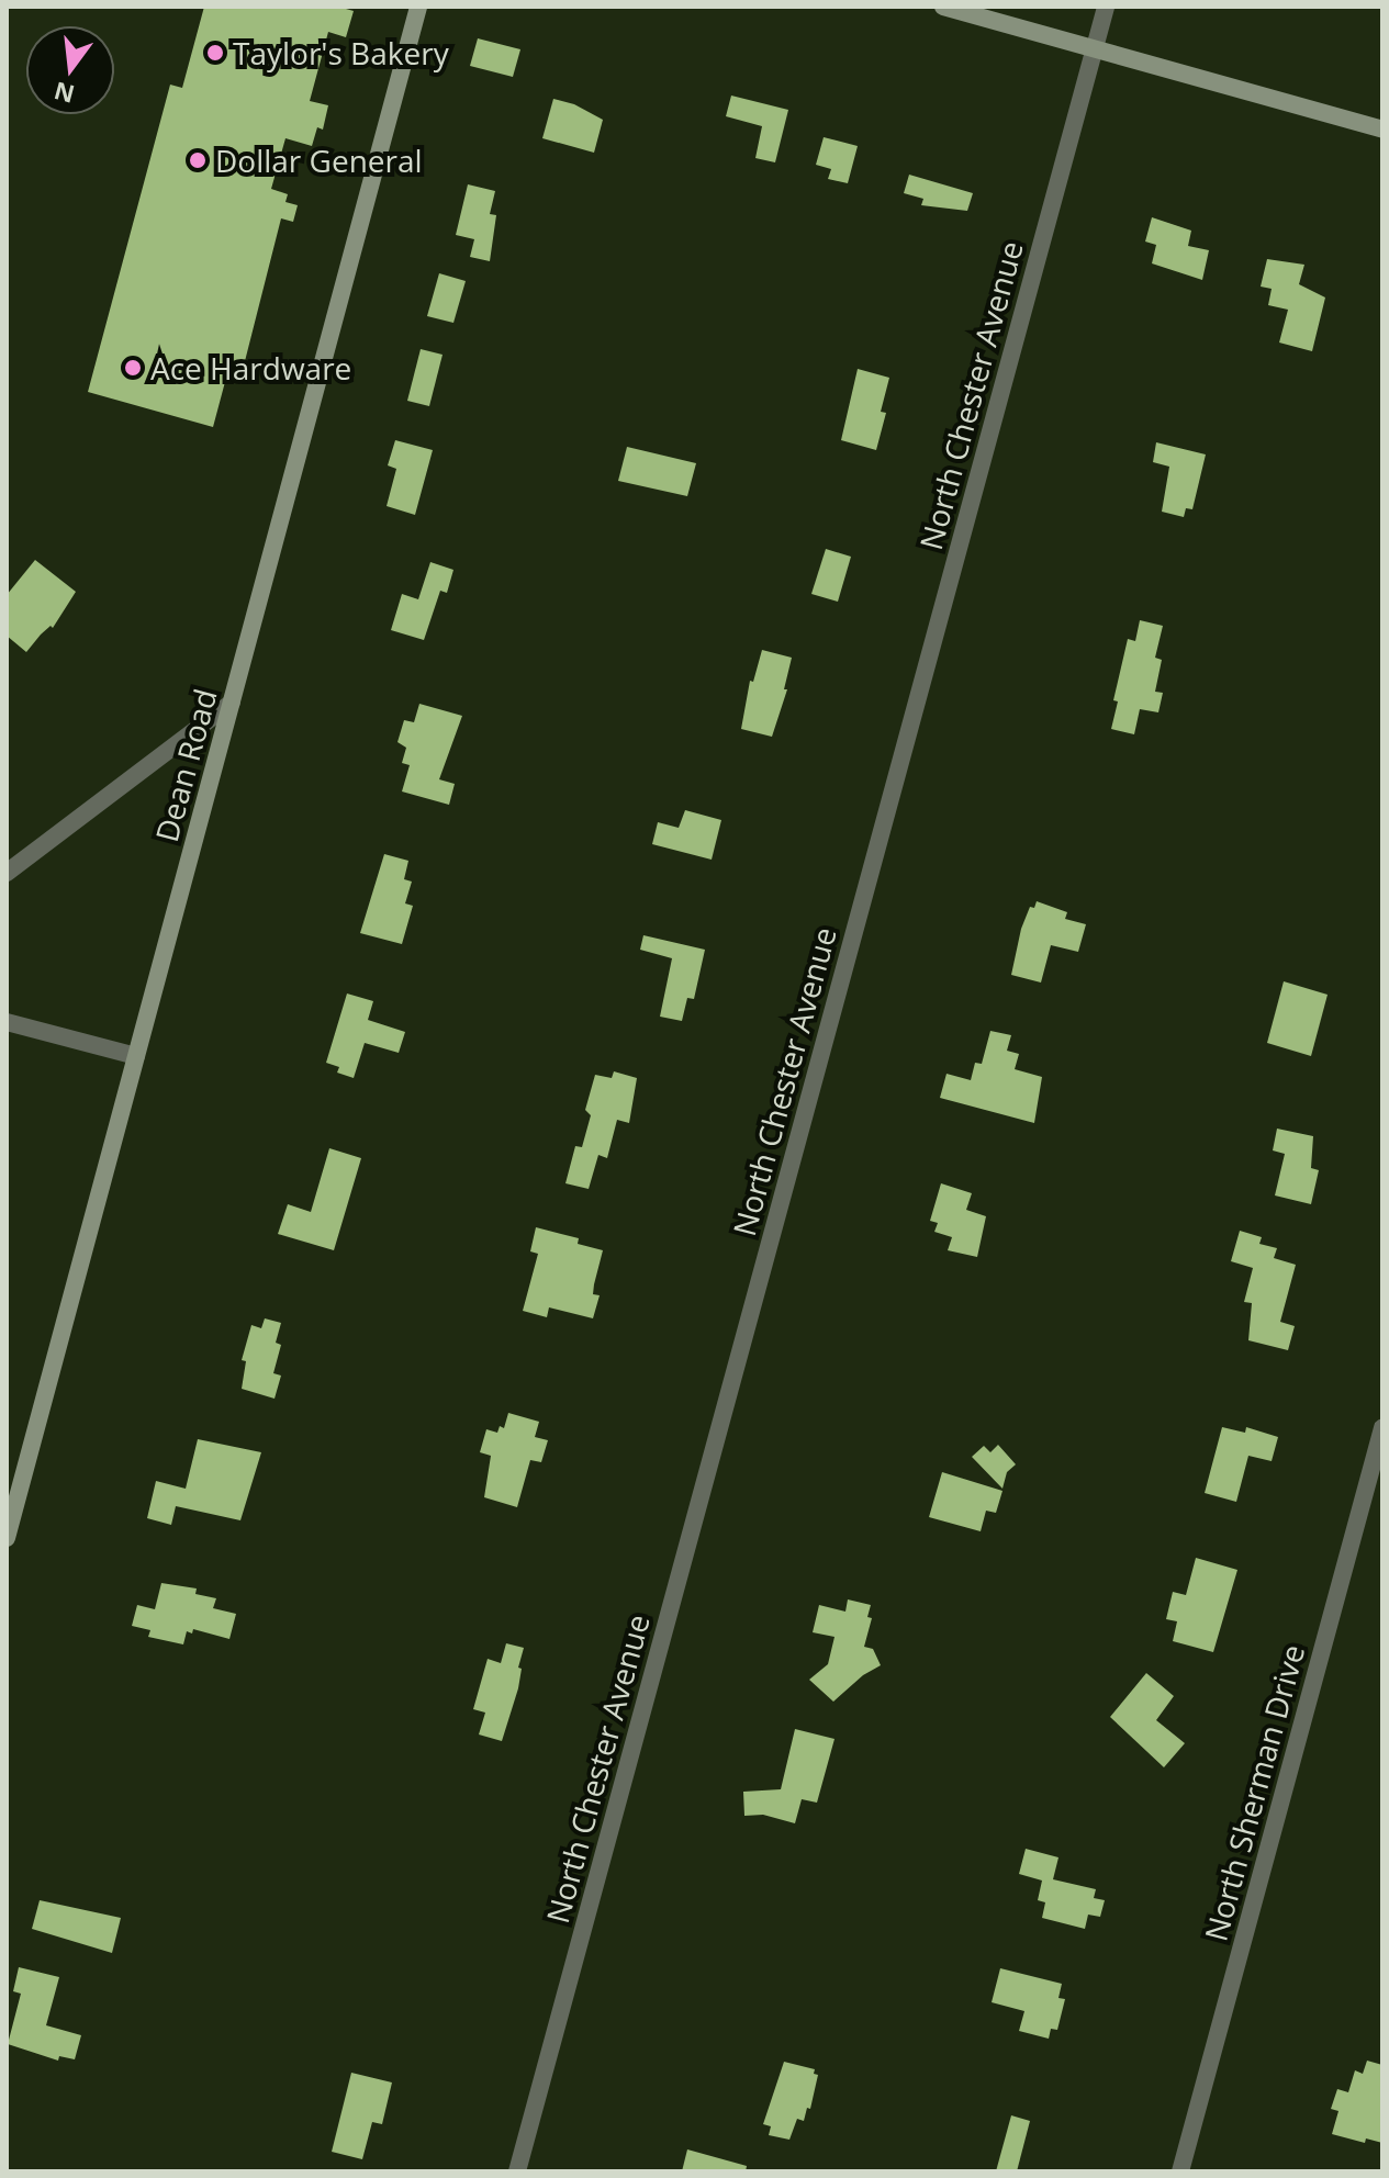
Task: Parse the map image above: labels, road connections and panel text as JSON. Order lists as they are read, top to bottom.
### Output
{
  "streets": {
    "street": ["North Chester Avenue", "Dean Road", "North Sherman Drive"]
  },
  "places": ["Taylor's Bakery", "Dollar General", "Ace Hardware"],
  "north": "bottom"
}
